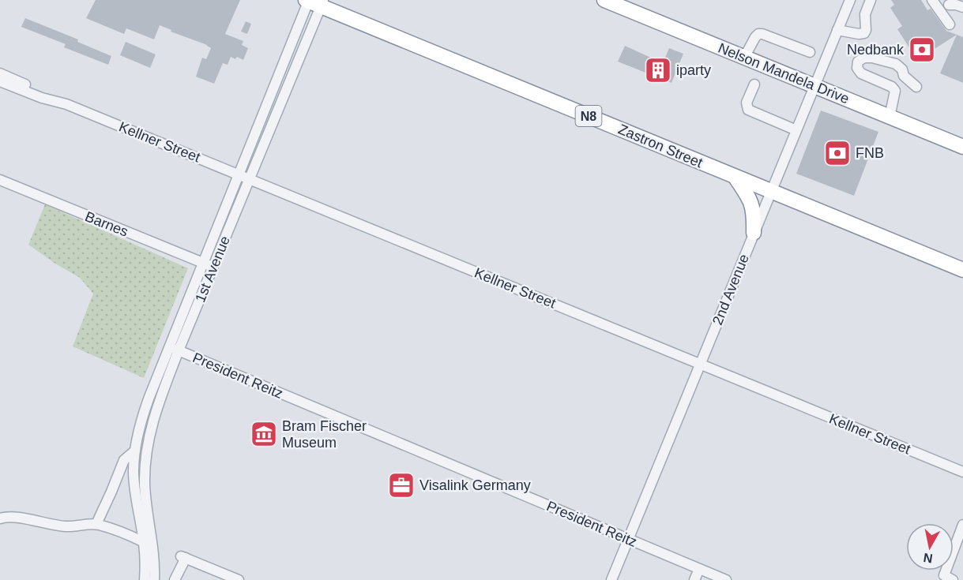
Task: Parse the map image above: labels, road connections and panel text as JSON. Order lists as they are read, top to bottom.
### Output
{
  "streets": {
    "highway": ["Nelson Mandela Drive", "N8", "Zastron Street"],
    "street": [
      "Kellner Street",
      "Barnes",
      "1st Avenue",
      "2nd Avenue",
      "President Reitz"
    ]
  },
  "crossings": [
    ["Nelson Mandela Drive", "2nd Avenue"],
    ["Kellner Street", "1st Avenue"],
    ["Kellner Street", "2nd Avenue"],
    ["Zastron Street", "1st Avenue"],
    ["Zastron Street", "2nd Avenue"],
    ["Barnes", "1st Avenue"],
    ["1st Avenue", "President Reitz"],
    ["2nd Avenue", "President Reitz"]
  ],
  "places": {
    "bank": ["Nedbank", "FNB"],
    "building": ["iparty"],
    "museum": ["Bram Fischer Museum"],
    "office": ["Visalink Germany"]
  },
  "north": "bottom"
}
